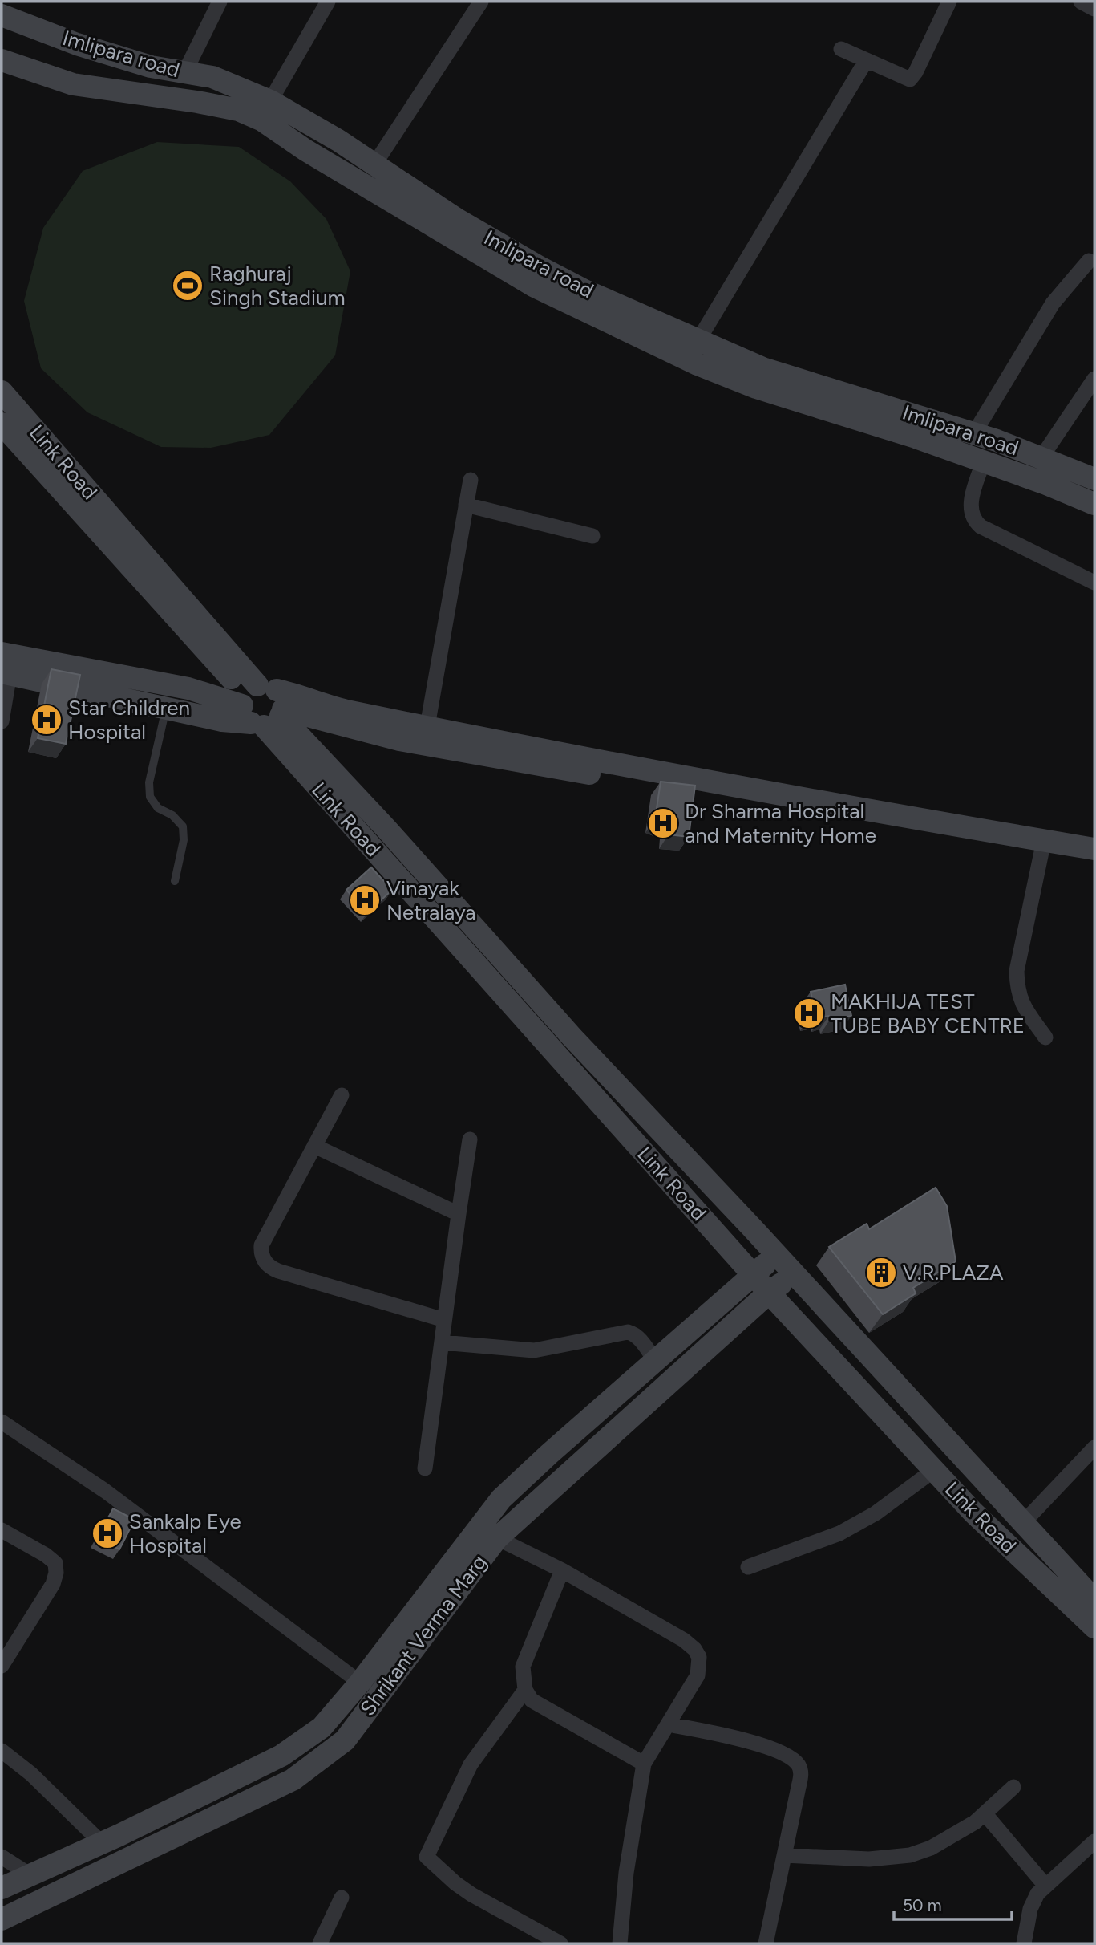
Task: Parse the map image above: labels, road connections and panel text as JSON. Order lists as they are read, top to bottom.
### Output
{
  "streets": {
    "street": ["Imlipara road", "Link Road", "Shrikant Verma Marg"]
  },
  "crossings": [
    ["Link Road", "Shrikant Verma Marg"]
  ],
  "places": {
    "sports": ["Raghuraj Singh Stadium"],
    "hospital": [
      "Star Children Hospital",
      "Dr Sharma Hospital and Maternity Home",
      "Vinayak Netralaya",
      "MAKHIJA TEST TUBE BABY CENTRE",
      "Sankalp Eye Hospital"
    ],
    "building": ["V.R.PLAZA"]
  },
  "scale_bar": "50 m"
}
